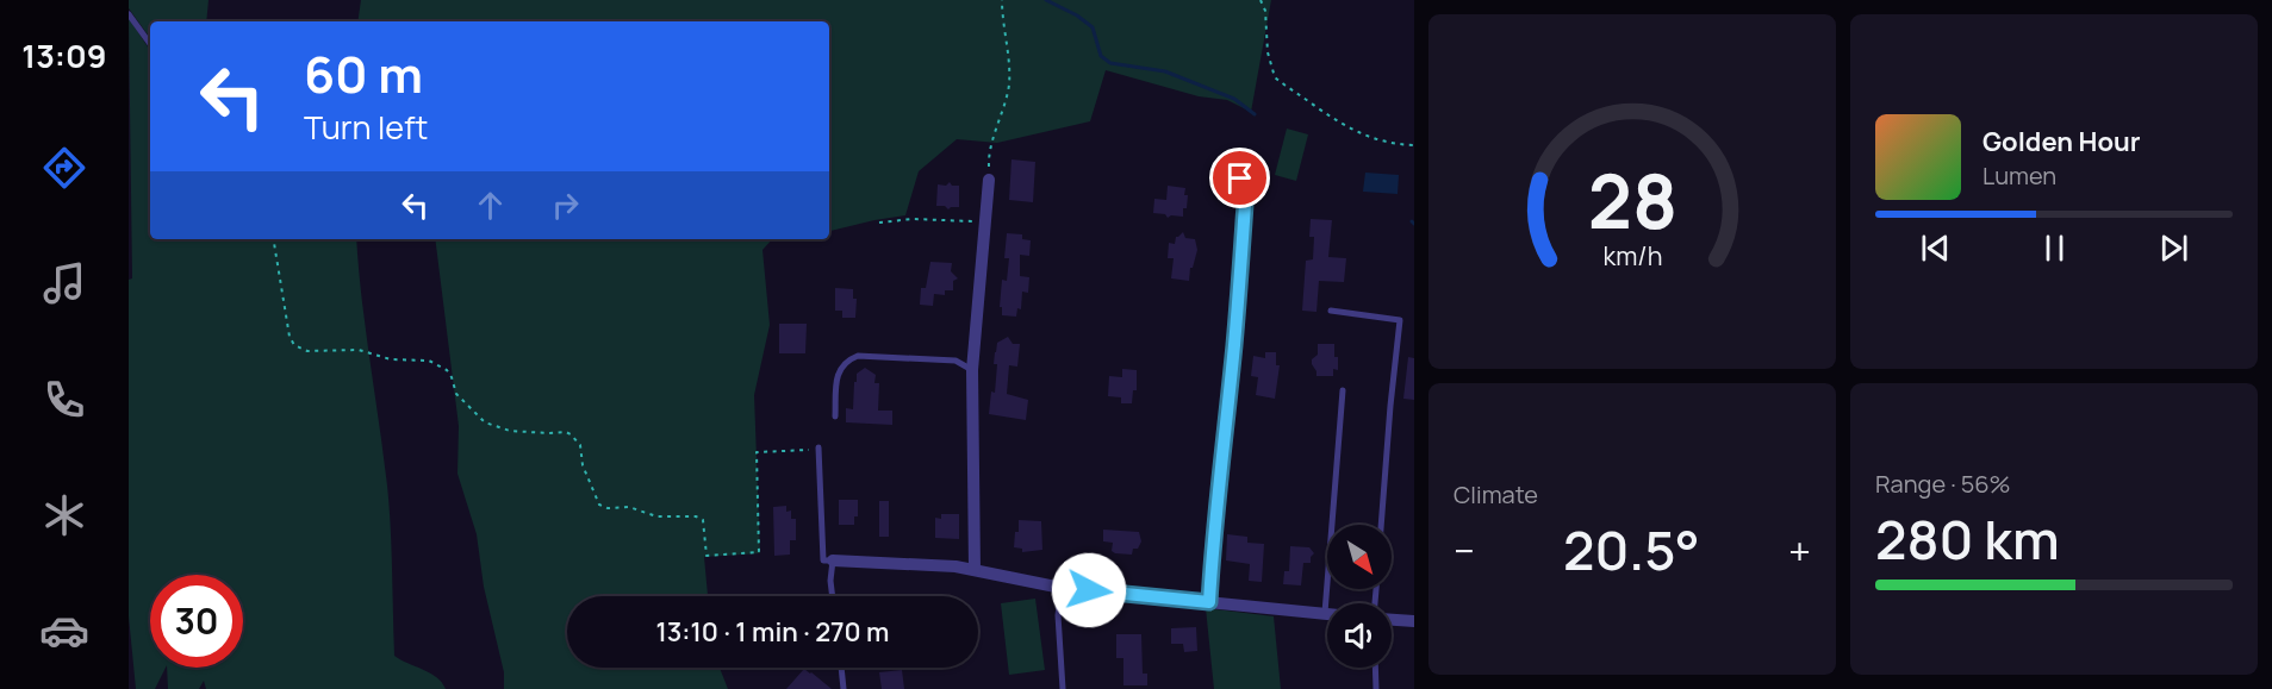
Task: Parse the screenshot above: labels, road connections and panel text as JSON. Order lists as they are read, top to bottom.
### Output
{
  "north": "bottom right",
  "page": {
    "tabs": "13:09",
    "turn": ["60 m", "Turn left"],
    "song": ["Golden Hour", "Lumen"],
    "tile": [
      "Climate",
      ["Range · 56%", "280 km"]
    ],
    "heat": ["−", "20.5°", "+"],
    "limit": "30",
    "trip": "13:10 · 1 min · 270 m",
    "gauge": ["28", "km/h"]
  }
}
